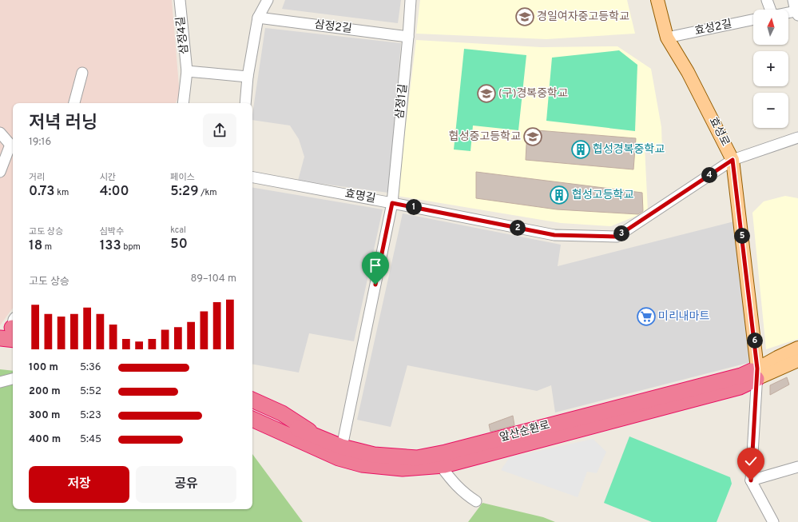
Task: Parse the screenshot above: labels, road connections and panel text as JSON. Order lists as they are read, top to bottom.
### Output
{
  "streets": {
    "highway": ["앞산순환로"],
    "main road": ["효성로"],
    "street": [
      "삼정2길",
      "효성2길",
      "삼정4길",
      "삼정1길",
      "효명길"
    ]
  },
  "crossings": [
    ["삼정2길", "삼정1길"],
    ["효성2길", "효성로"],
    ["삼정1길", "효명길"],
    ["삼정1길", "앞산순환로"],
    ["효성로", "효명길"],
    ["효성로", "앞산순환로"]
  ],
  "places": {
    "school or university": ["경일여자중고등학교", "(구)경복중학교", "협성중고등학교"],
    "building": ["협성경복중학교", "협성고등학교"],
    "supermarket": ["미리내마트"]
  },
  "north": "top",
  "page": {
    "map_buttons": ["+", "−"],
    "heading": ["저녁 러닝", "19:16"],
    "stats": [
      ["거리", "0.73 km"],
      ["시간", "4:00"],
      ["페이스", "5:29 /km"],
      ["고도 상승", "18 m"],
      ["심박수", "133 bpm"],
      ["kcal", "50"]
    ],
    "pins": [
      "4",
      "1",
      "2",
      "3",
      "5",
      "6"
    ],
    "chart": ["고도 상승", "89–104 m"],
    "list": [
      {
        "name": "100 m",
        "note": "5:36"
      },
      {
        "name": "200 m",
        "note": "5:52"
      },
      {
        "name": "300 m",
        "note": "5:23"
      },
      {
        "name": "400 m",
        "note": "5:45"
      }
    ],
    "buttons": ["저장", "공유"]
  }
}
